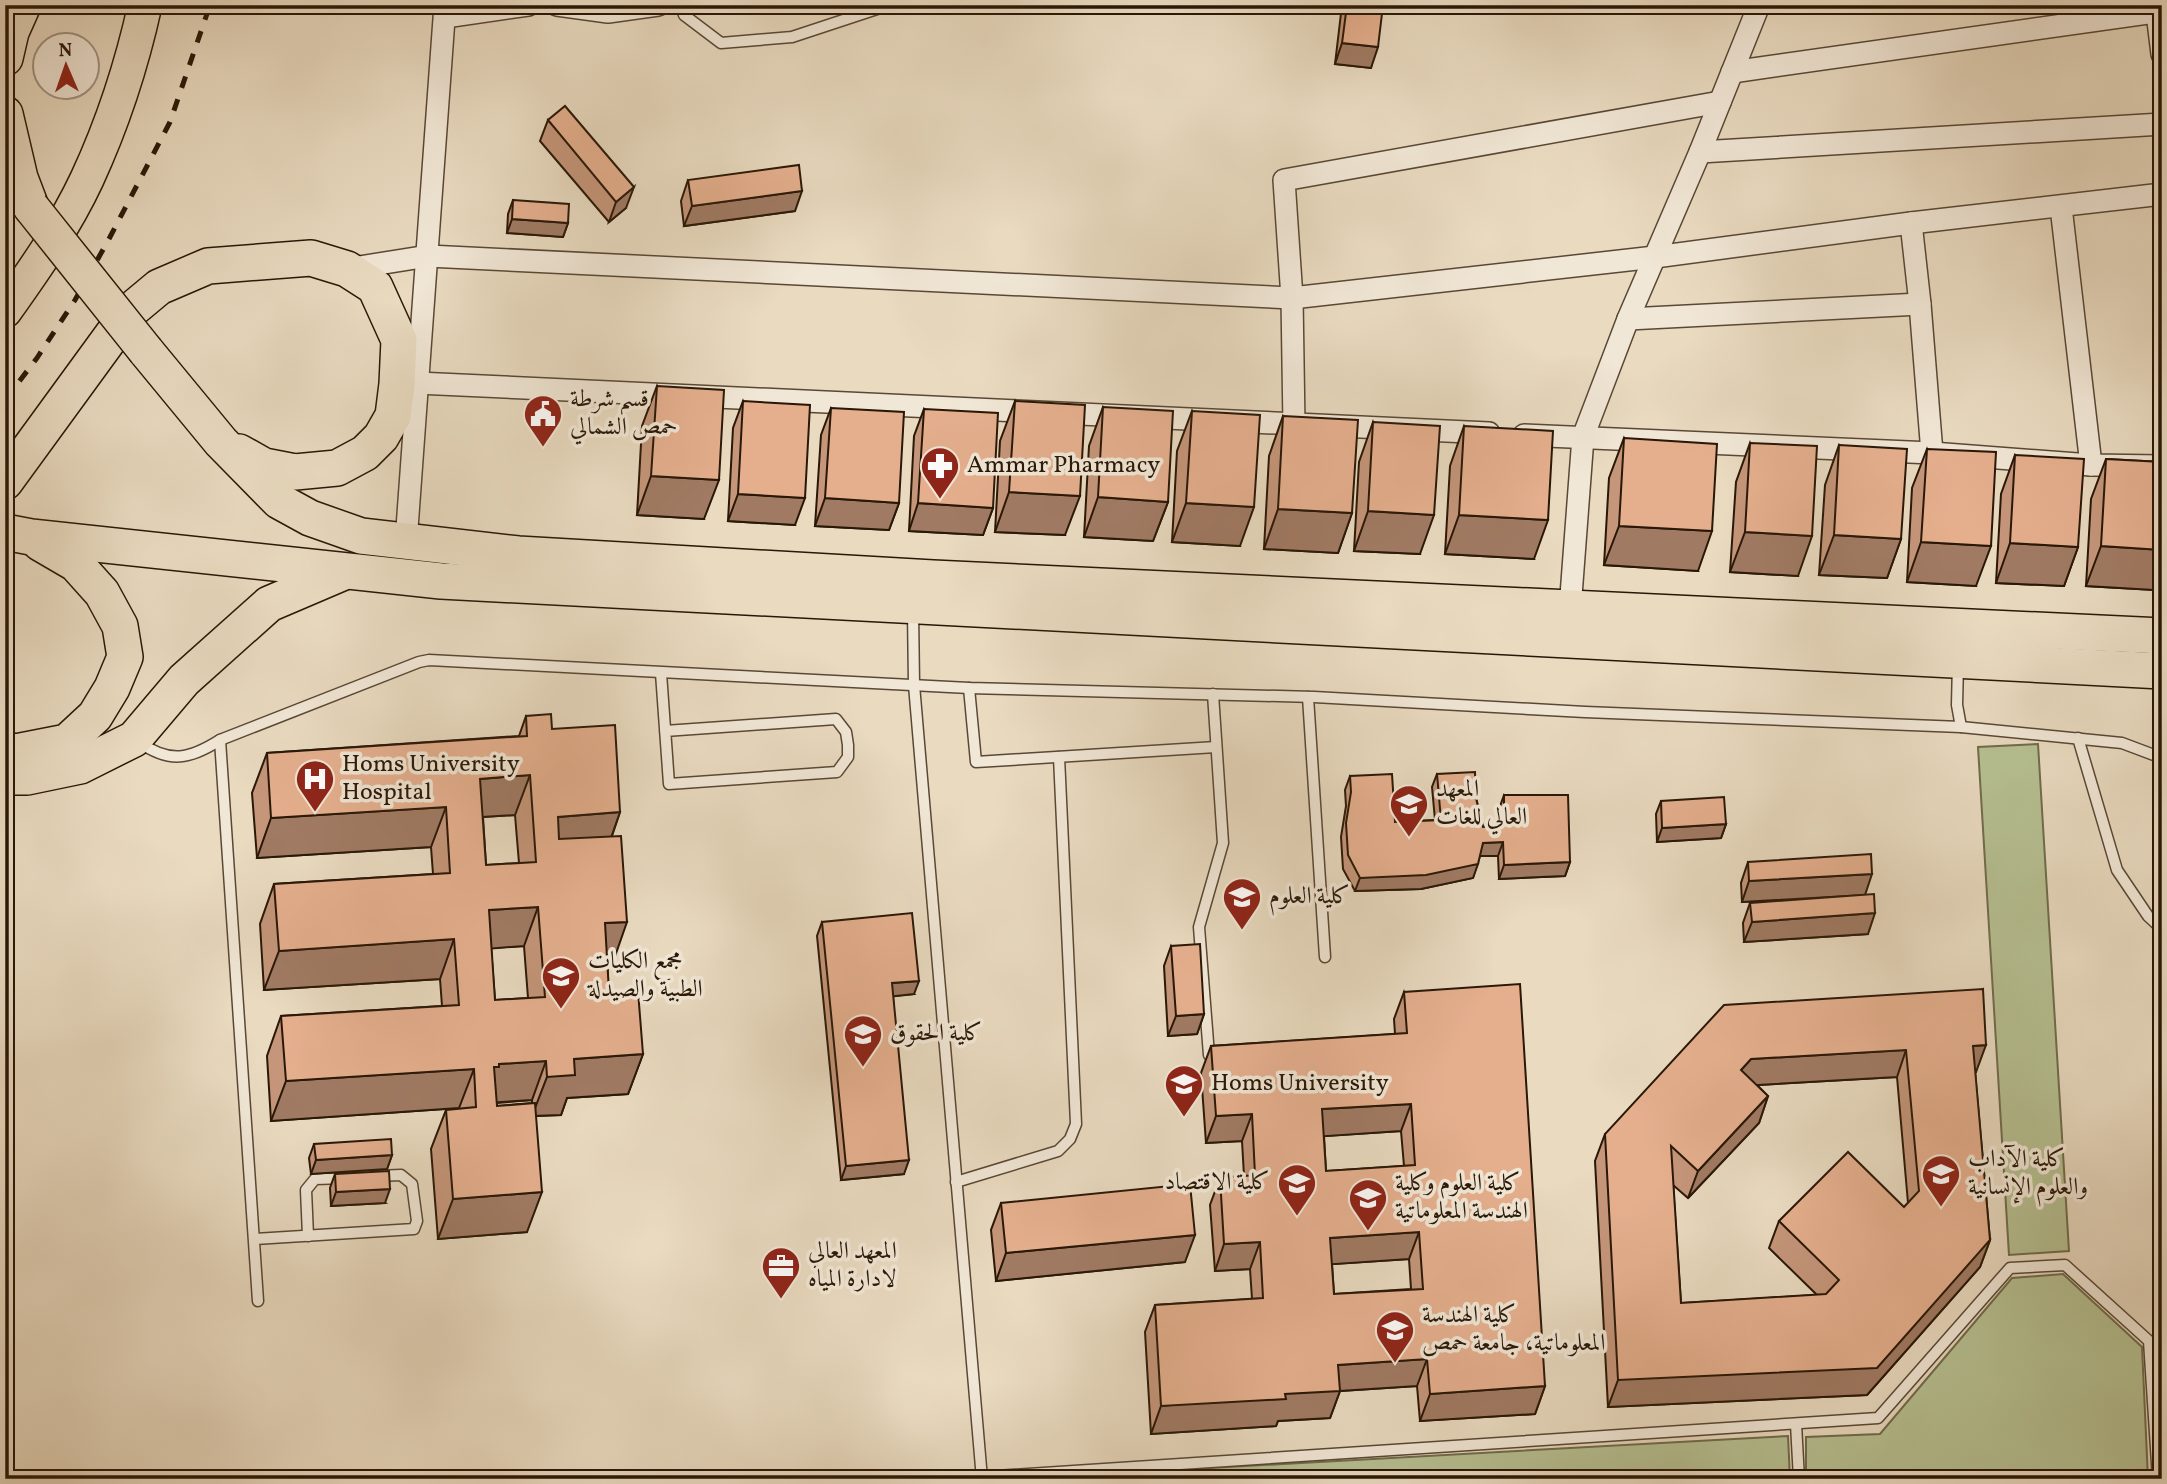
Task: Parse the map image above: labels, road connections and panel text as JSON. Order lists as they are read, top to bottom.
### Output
{
  "places": {
    "public building": ["قسم شرطة حمص الشمالي"],
    "pharmacy": ["Ammar Pharmacy"],
    "hospital": ["Homs University Hospital"],
    "school or university": [
      "المعهد العالي للغات",
      "كلية العلوم",
      "مجمع الكليات الطبية والصيدلة",
      "كلية الحقوق",
      "Homs University",
      "كلية الآداب والعلوم الإنسانية",
      "كلية الاقتصاد",
      "كلية العلوم وكلية الهندسة المعلوماتية",
      "كلية الهندسة المعلوماتية، جامعة حمص"
    ],
    "office": ["المعهد العالي لادارة المياه"]
  },
  "north": "top"
}
